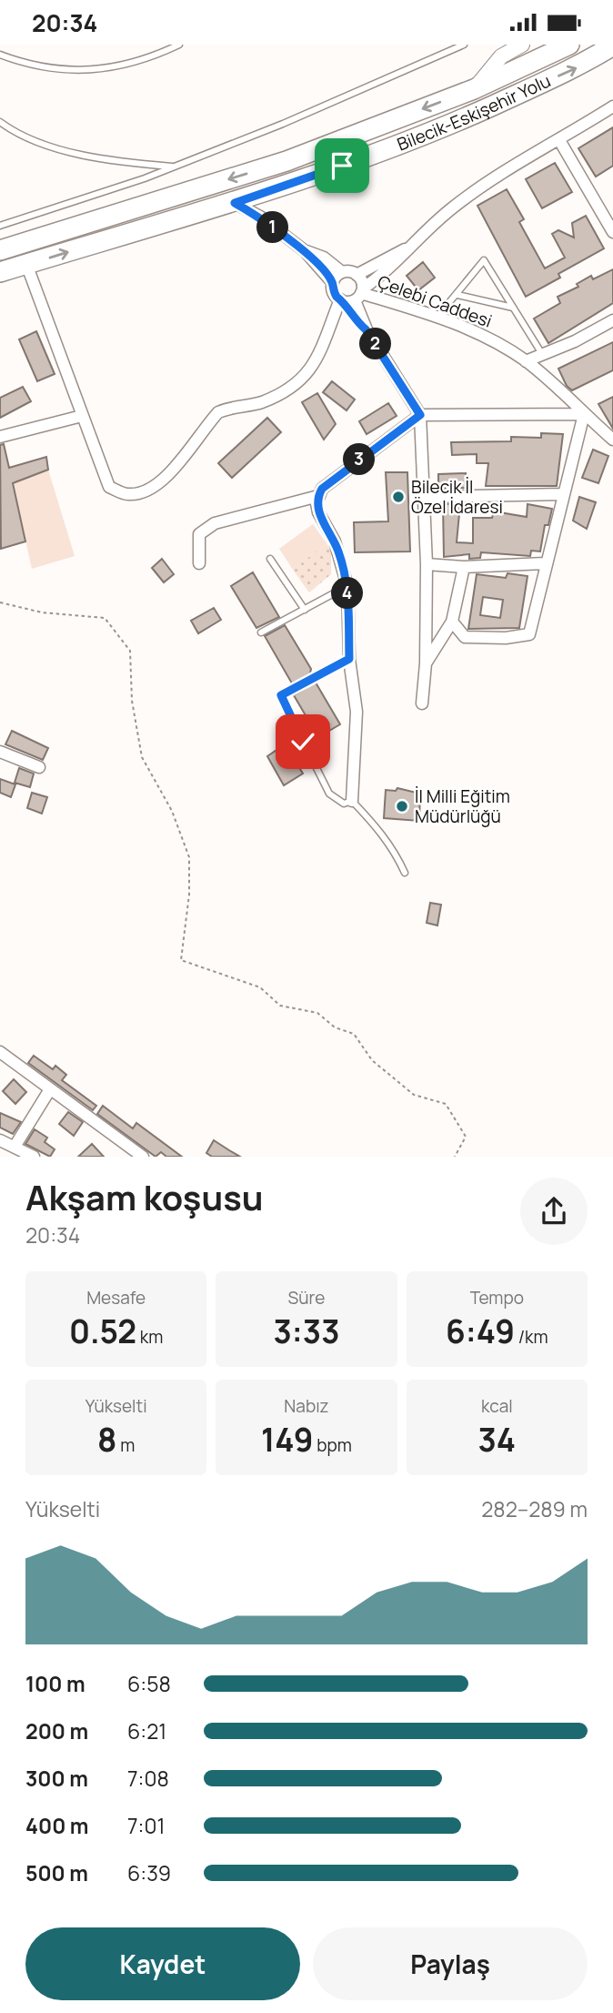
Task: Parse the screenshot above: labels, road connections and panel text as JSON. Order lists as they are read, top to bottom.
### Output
{
  "streets": {
    "main road": ["Bilecik-Eskişehir Yolu"],
    "street": ["Çelebi Caddesi"]
  },
  "places": ["Bilecik İl Özel İdaresi", "İl Milli Eğitim Müdürlüğü"],
  "page": {
    "status": "20:34",
    "pins": [
      "1",
      "2",
      "3",
      "4"
    ],
    "heading": ["Akşam koşusu", "20:34"],
    "stats": [
      ["Mesafe", "0.52 km"],
      ["Süre", "3:33"],
      ["Tempo", "6:49 /km"],
      ["Yükselti", "8 m"],
      ["Nabız", "149 bpm"],
      ["kcal", "34"]
    ],
    "chart": ["Yükselti", "282–289 m"],
    "list": [
      {
        "name": "100 m",
        "note": "6:58"
      },
      {
        "name": "200 m",
        "note": "6:21"
      },
      {
        "name": "300 m",
        "note": "7:08"
      },
      {
        "name": "400 m",
        "note": "7:01"
      },
      {
        "name": "500 m",
        "note": "6:39"
      }
    ],
    "buttons": ["Kaydet", "Paylaş"]
  }
}
